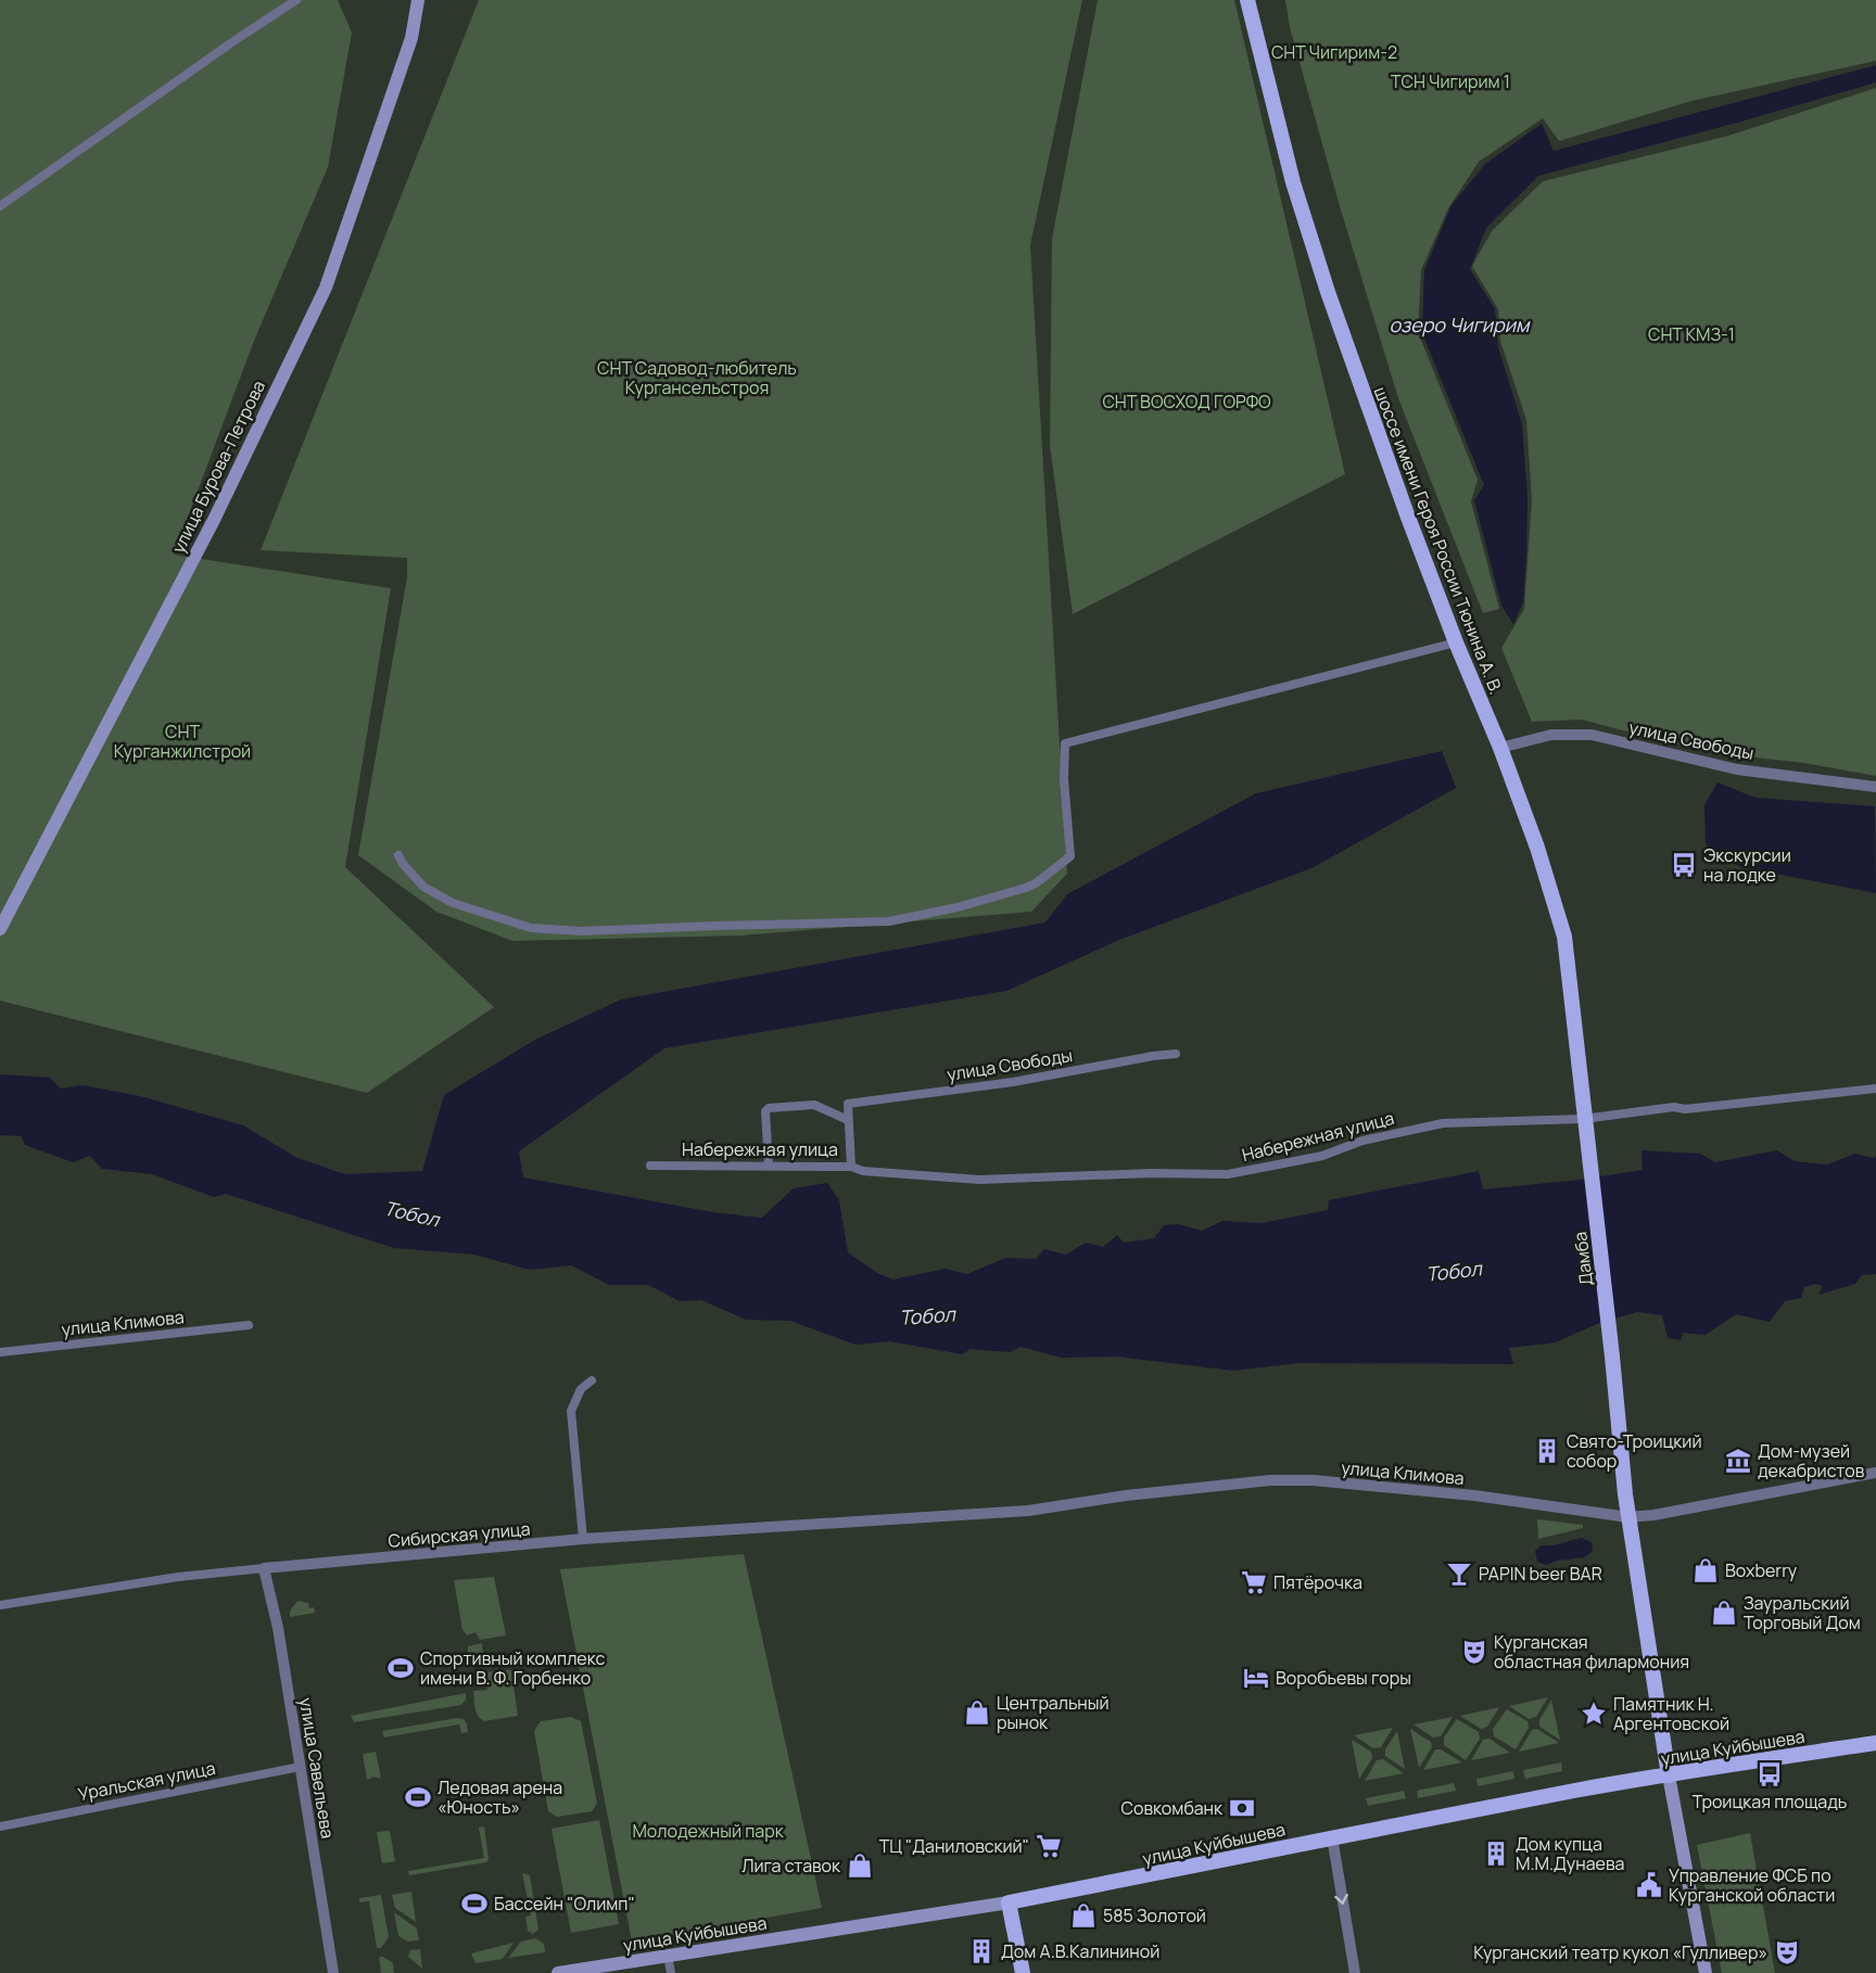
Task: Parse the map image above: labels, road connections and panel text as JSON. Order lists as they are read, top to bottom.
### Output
{
  "streets": {
    "main road": [
      "улица Бурова-Петрова",
      "шоссе имени Героя России Тюнина А. В.",
      "Дамба",
      "улица Куйбышева"
    ],
    "street": [
      "улица Свободы",
      "Набережная улица",
      "улица Климова",
      "Сибирская улица",
      "улица Савельева",
      "Уральская улица"
    ]
  },
  "crossings": [
    ["шоссе имени Героя России Тюнина А. В.", "улица Свободы"],
    ["шоссе имени Героя России Тюнина А. В.", "Набережная улица"],
    ["шоссе имени Героя России Тюнина А. В.", "Дамба"],
    ["Набережная улица", "Дамба"],
    ["Дамба", "улица Климова"],
    ["Дамба", "улица Куйбышева"],
    ["улица Климова", "Сибирская улица"],
    ["Сибирская улица", "улица Савельева"],
    ["улица Савельева", "Уральская улица"]
  ],
  "water": ["озеро Чигирим", "Тобол"],
  "parks": [
    "СНТ Чигирим-2",
    "ТСН Чигирим 1",
    "СНТ КМЗ-1",
    "СНТ Садовод-любитель Кургансельстроя",
    "СНТ ВОСХОД ГОРФО",
    "СНТ Курганжилстрой",
    "Молодежный парк"
  ],
  "places": {
    "bus stop": ["Экскурсии на лодке", "Троицкая площадь"],
    "building": ["Свято-Троицкий собор", "Дом купца М.М.Дунаева", "Дом А.В.Калининой"],
    "museum": ["Дом-музей декабристов"],
    "shop": [
      "Boxberry",
      "Зауральский Торговый Дом",
      "Центральный рынок",
      "Лига ставок",
      "585 Золотой"
    ],
    "bar": ["PAPIN beer BAR"],
    "supermarket": ["Пятёрочка", "ТЦ \"Даниловский\""],
    "theatre": ["Курганская областная филармония", "Курганский театр кукол «Гулливер»"],
    "sports": ["Спортивный комплекс имени В. Ф. Горбенко", "Ледовая арена «Юность»", "Бассейн \"Олимп\""],
    "hotel": ["Воробьевы горы"],
    "place": ["Памятник Н. Аргентовской"],
    "bank": ["Совкомбанк"],
    "public building": ["Управление ФСБ по Курганской области"]
  }
}
